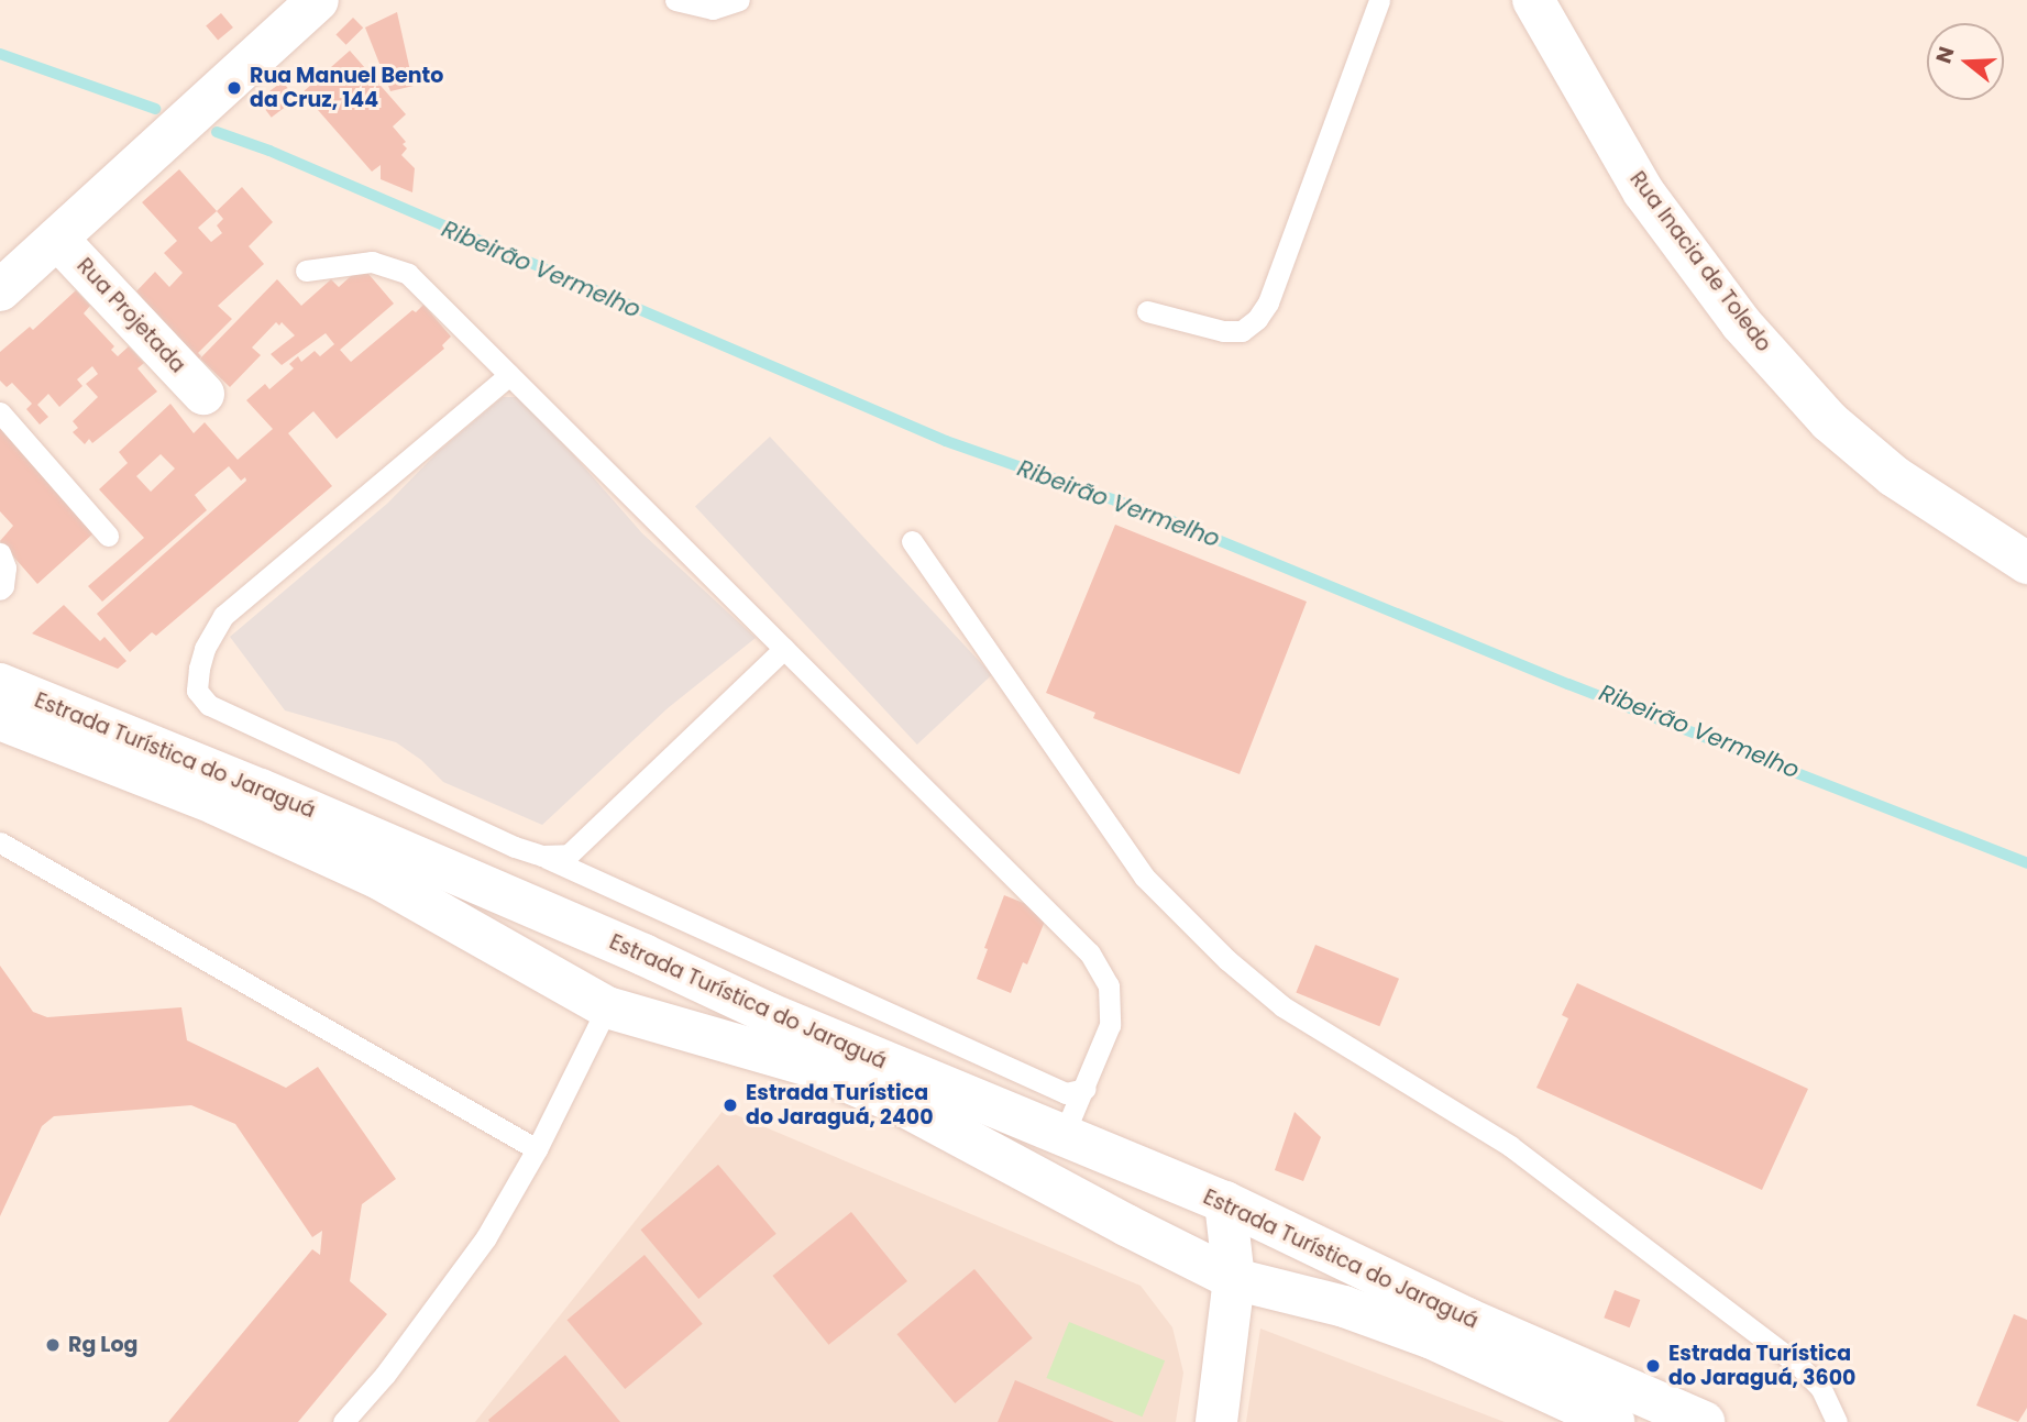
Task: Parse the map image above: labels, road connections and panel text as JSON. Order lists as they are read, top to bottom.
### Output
{
  "streets": {
    "main road": ["Rua Inacia de Toledo", "Rua Projetada", "Estrada Turística do Jaraguá"]
  },
  "water": ["Ribeirão Vermelho"],
  "places": [
    "Rua Manuel Bento da Cruz, 144",
    "Estrada Turística do Jaraguá, 2400",
    "Rg Log",
    "Estrada Turística do Jaraguá, 3600"
  ],
  "north": "left"
}
